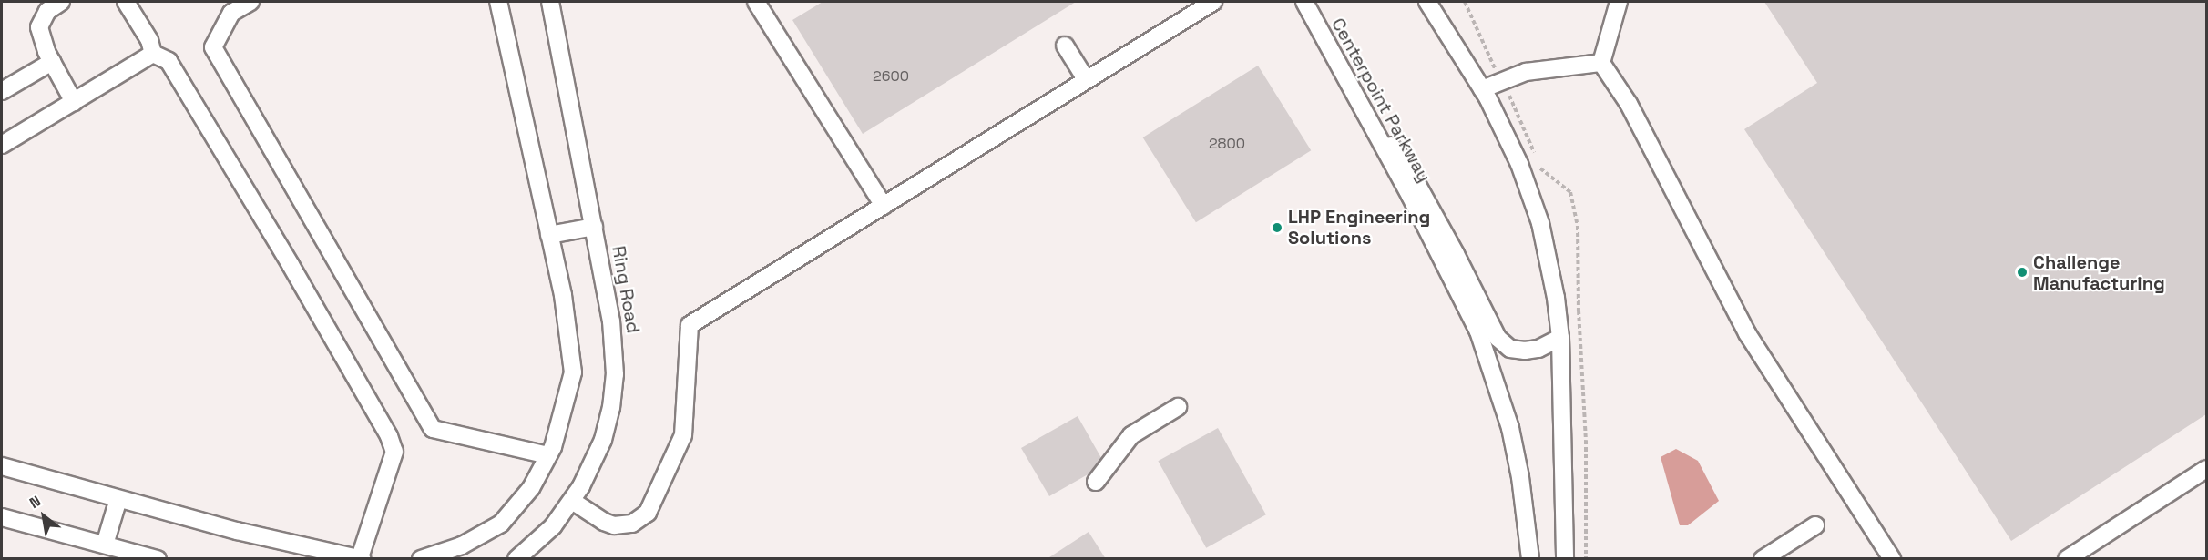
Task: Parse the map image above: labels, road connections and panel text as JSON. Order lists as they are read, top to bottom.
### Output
{
  "streets": {
    "street": ["Centerpoint Parkway", "Ring Road"]
  },
  "places": ["LHP Engineering Solutions", "Challenge Manufacturing"],
  "house_numbers": ["2600", "2800"],
  "north": "top left"
}
